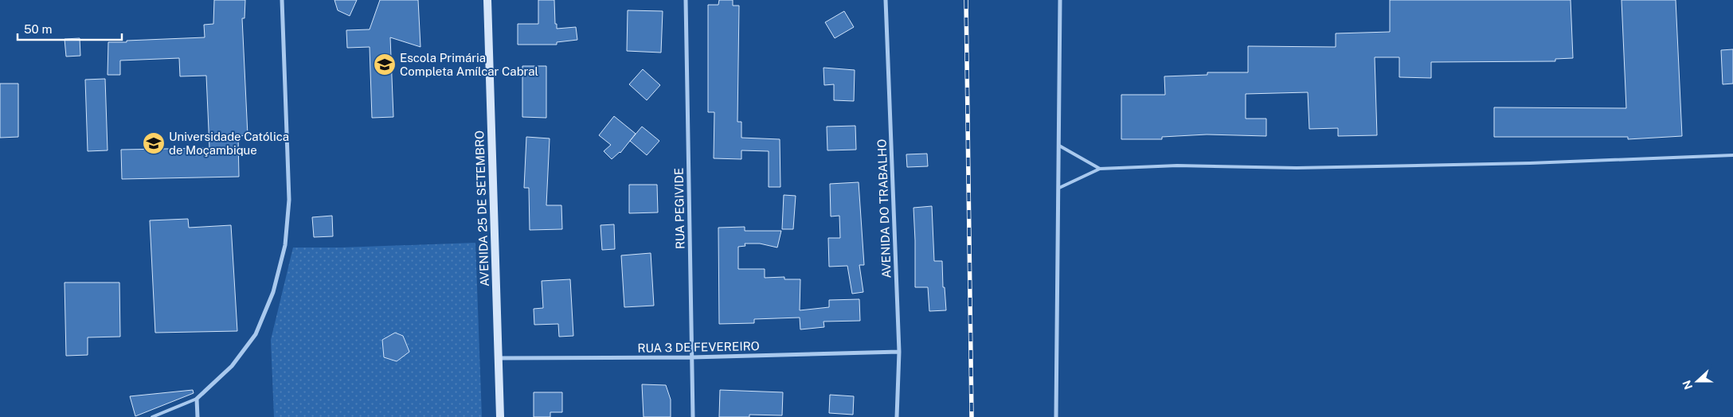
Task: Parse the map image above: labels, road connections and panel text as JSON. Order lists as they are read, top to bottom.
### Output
{
  "streets": {
    "street": [
      "AVENIDA 25 DE SETEMBRO",
      "RUA PEGIVIDE",
      "AVENIDA DO TRABALHO",
      "RUA 3 DE FEVEREIRO"
    ]
  },
  "crossings": [
    ["AVENIDA 25 DE SETEMBRO", "RUA 3 DE FEVEREIRO"],
    ["RUA PEGIVIDE", "RUA 3 DE FEVEREIRO"],
    ["AVENIDA DO TRABALHO", "RUA 3 DE FEVEREIRO"]
  ],
  "places": {
    "school or university": ["Escola Primária Completa Amílcar Cabral", "Universidade Católica de Moçambique"]
  },
  "scale_bar": "50 m",
  "north": "left"
}
